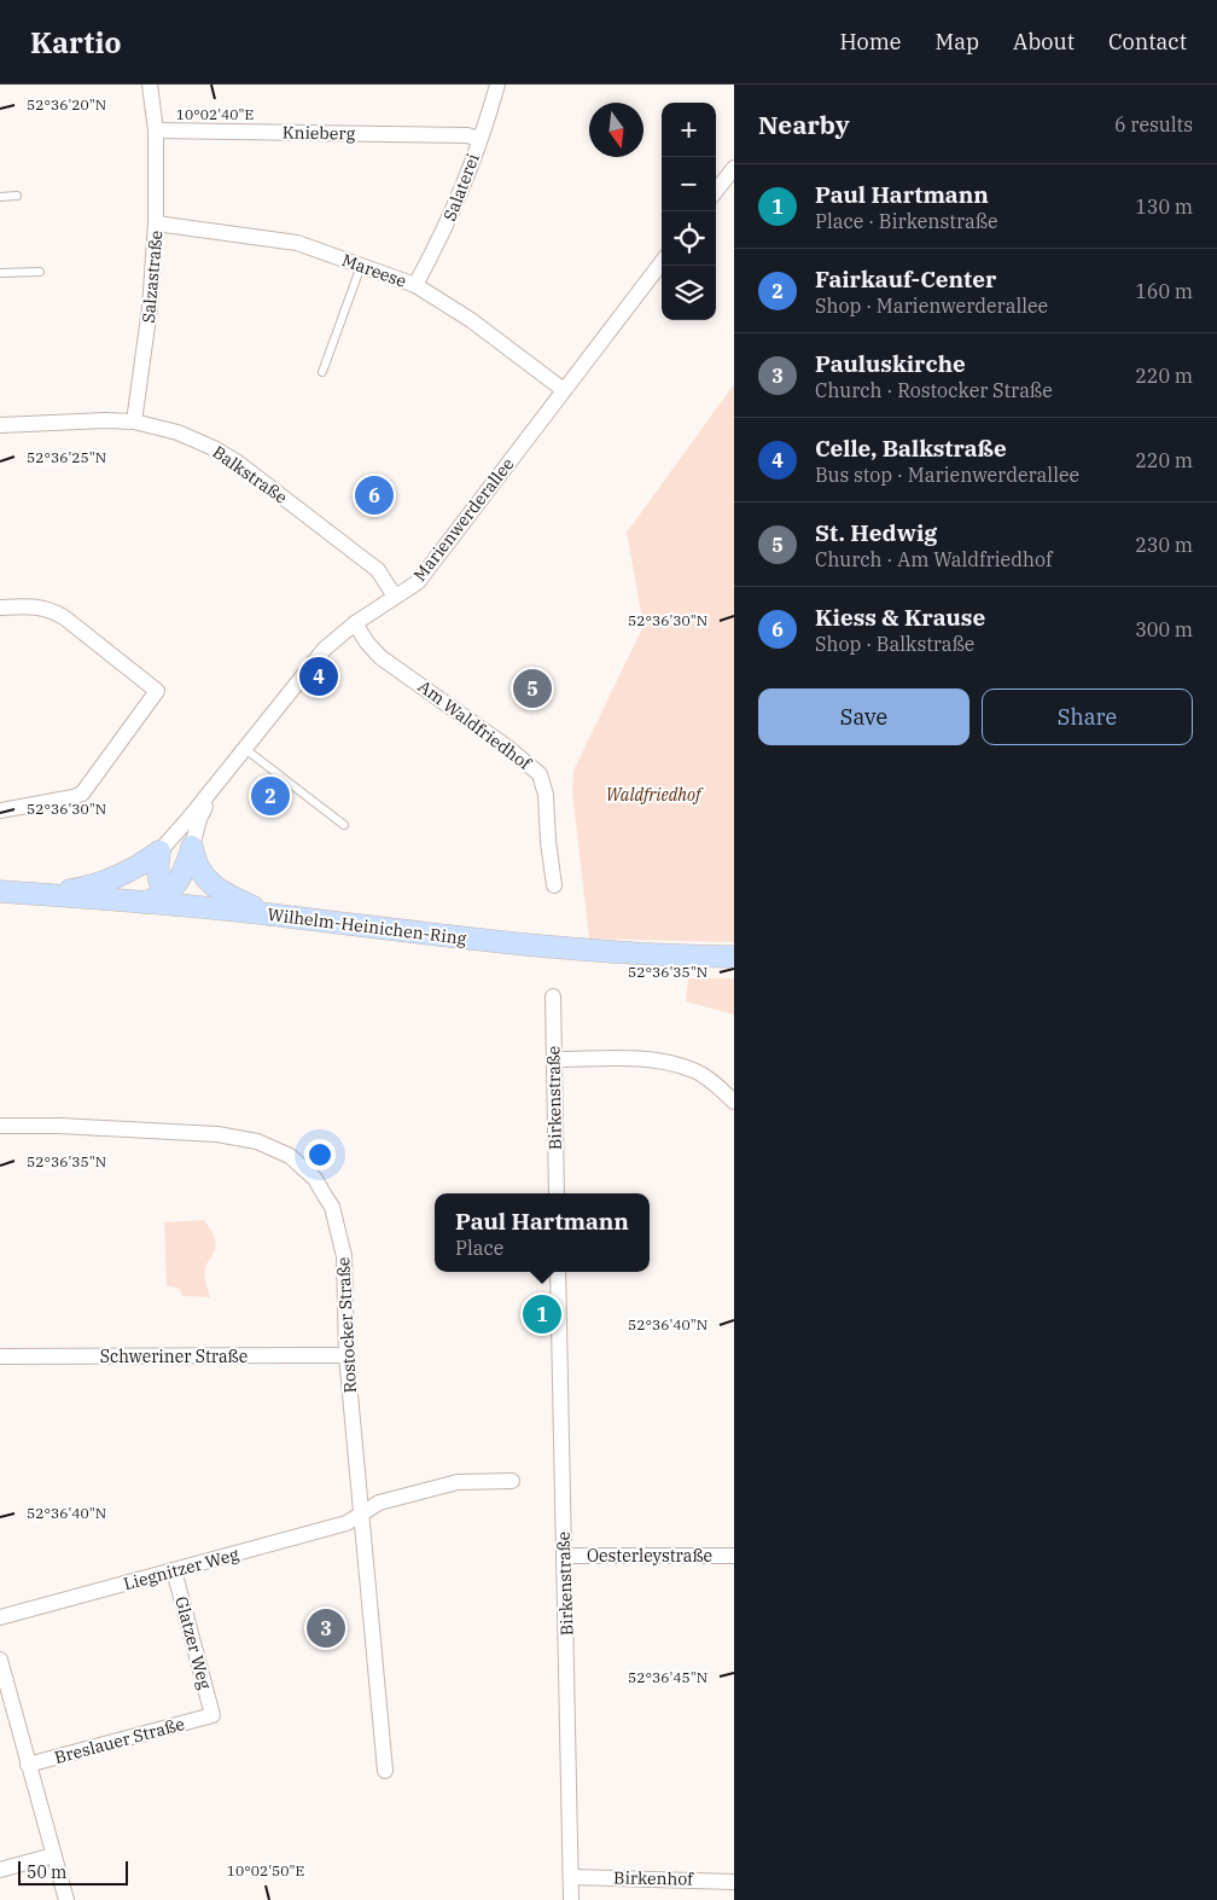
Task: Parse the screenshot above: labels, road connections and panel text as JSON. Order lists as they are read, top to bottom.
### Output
{
  "streets": {
    "main road": ["Wilhelm-Heinichen-Ring"],
    "street": [
      "Knieberg",
      "Salaterei",
      "Mareese",
      "Salzastraße",
      "Balkstraße",
      "Marienwerderallee",
      "Am Waldfriedhof",
      "Birkenstraße",
      "Rostocker Straße",
      "Schweriner Straße",
      "Oesterleystraße",
      "Liegnitzer Weg",
      "Glatzer Weg",
      "Breslauer Straße",
      "Birkenhof"
    ]
  },
  "crossings": [
    ["Knieberg", "Salaterei"],
    ["Knieberg", "Salzastraße"],
    ["Salaterei", "Mareese"],
    ["Mareese", "Salzastraße"],
    ["Mareese", "Marienwerderallee"],
    ["Salzastraße", "Balkstraße"],
    ["Balkstraße", "Marienwerderallee"],
    ["Marienwerderallee", "Am Waldfriedhof"],
    ["Birkenstraße", "Oesterleystraße"],
    ["Birkenstraße", "Birkenhof"],
    ["Rostocker Straße", "Schweriner Straße"],
    ["Rostocker Straße", "Liegnitzer Weg"],
    ["Liegnitzer Weg", "Glatzer Weg"],
    ["Glatzer Weg", "Breslauer Straße"]
  ],
  "parks": ["Waldfriedhof"],
  "scale_bar": "50 m",
  "north": "bottom",
  "page": {
    "header": "Kartio",
    "nav": [
      "Home",
      "Map",
      "About",
      "Contact"
    ],
    "heading": ["Nearby", "6 results"],
    "map_buttons": ["+", "−"],
    "list": [
      {
        "mark": "1",
        "name": "Paul Hartmann",
        "note": "Place · Birkenstraße",
        "value": "130 m"
      },
      {
        "mark": "2",
        "name": "Fairkauf-Center",
        "note": "Shop · Marienwerderallee",
        "value": "160 m"
      },
      {
        "mark": "3",
        "name": "Pauluskirche",
        "note": "Church · Rostocker Straße",
        "value": "220 m"
      },
      {
        "mark": "4",
        "name": "Celle, Balkstraße",
        "note": "Bus stop · Marienwerderallee",
        "value": "220 m"
      },
      {
        "mark": "5",
        "name": "St. Hedwig",
        "note": "Church · Am Waldfriedhof",
        "value": "230 m"
      },
      {
        "mark": "6",
        "name": "Kiess & Krause",
        "note": "Shop · Balkstraße",
        "value": "300 m"
      }
    ],
    "pins": [
      "6",
      "4",
      "5",
      "2",
      "1",
      "3"
    ],
    "buttons": ["Save", "Share"],
    "popup": ["Paul Hartmann", "Place"],
    "scale": "50 m"
  },
  "coordinates": [
    "52°36'20\"N",
    "10°02'40\"E",
    "52°36'25\"N",
    "52°36'30\"N",
    "52°36'35\"N",
    "52°36'40\"N",
    "52°36'45\"N",
    "10°02'50\"E"
  ]
}
